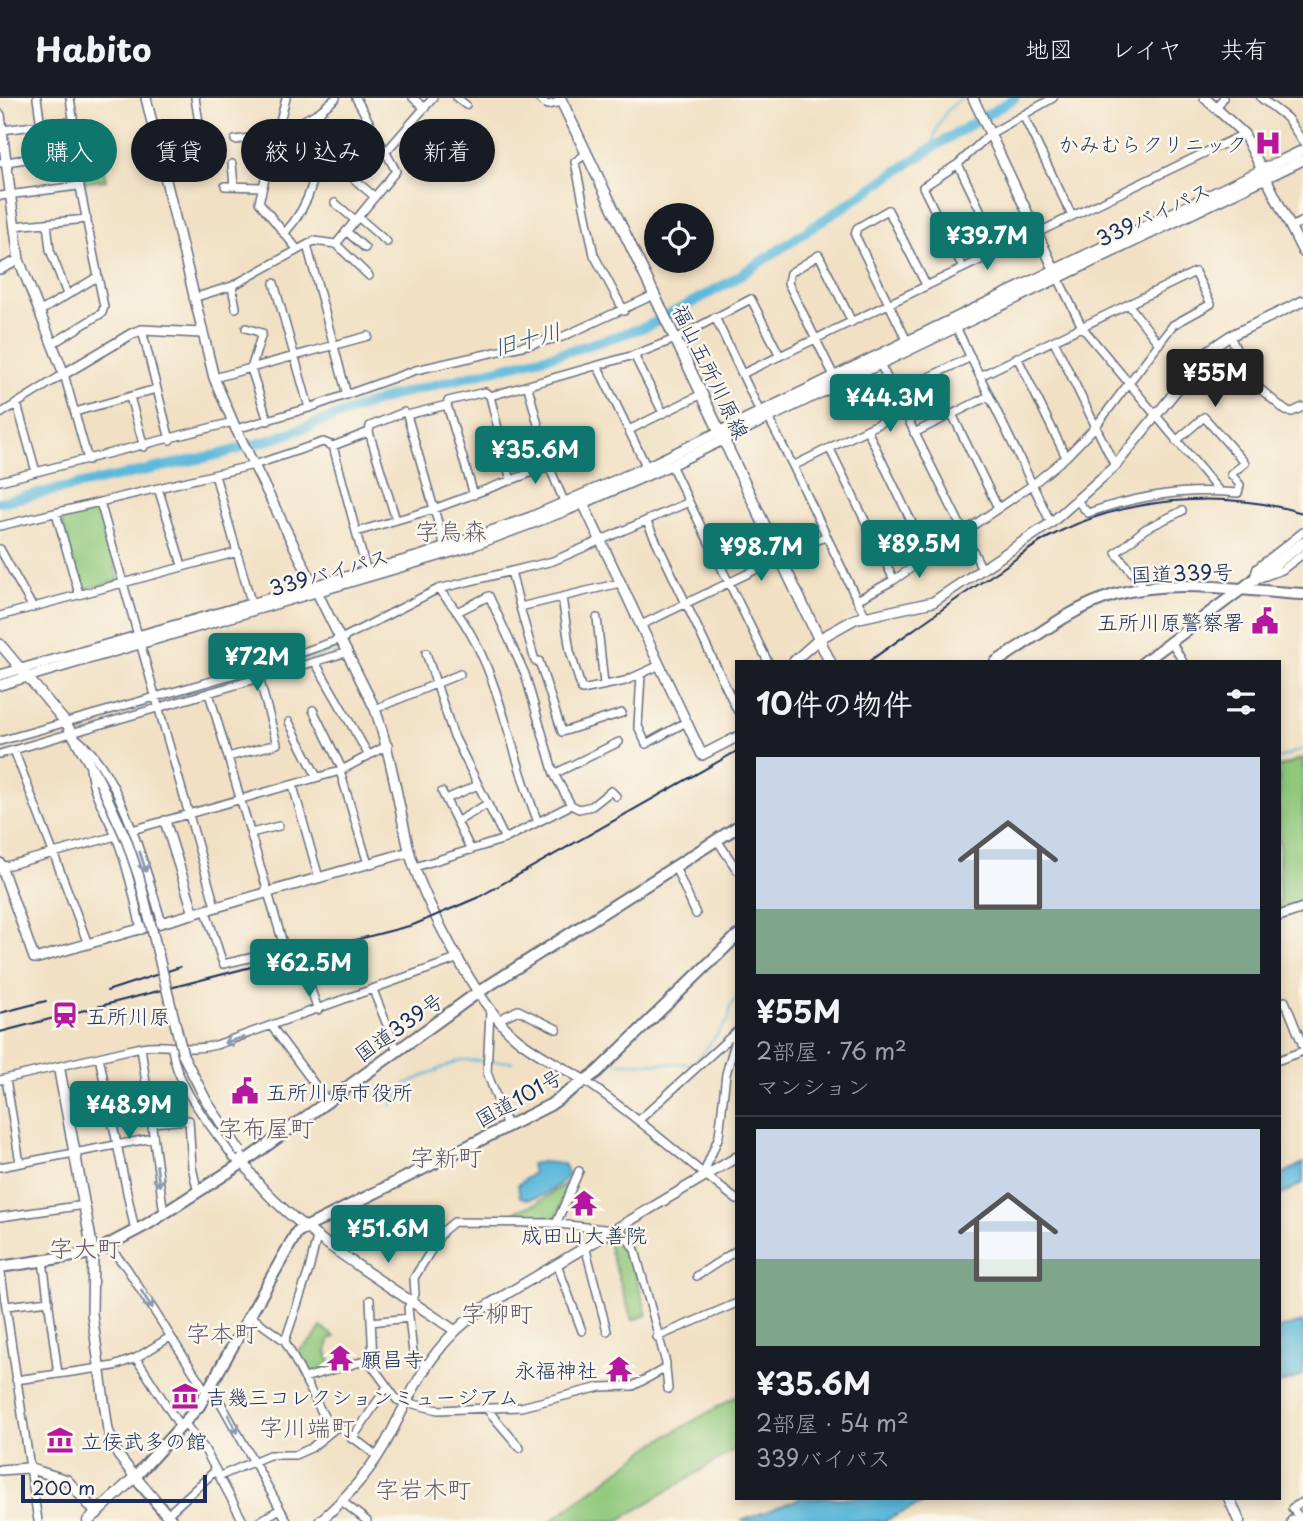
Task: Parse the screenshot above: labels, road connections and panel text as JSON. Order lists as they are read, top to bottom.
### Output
{
  "streets": {
    "highway": ["国道339号", "国道101号"],
    "main road": ["福山五所川原線"],
    "street": ["339バイパス"]
  },
  "crossings": [
    ["339バイパス", "福山五所川原線"]
  ],
  "districts": [
    "字烏森",
    "字布屋町",
    "字新町",
    "字大町",
    "字柳町",
    "字本町",
    "字川端町",
    "字岩木町"
  ],
  "water": ["旧十川"],
  "places": {
    "hospital": ["かみむらクリニック"],
    "public building": ["五所川原警察署", "五所川原市役所"],
    "station": ["五所川原"],
    "temple": ["成田山大善院", "願昌寺", "永福神社"],
    "museum": ["吉幾三コレクションミュージアム", "立佞武多の館"]
  },
  "scale_bar": "200 m",
  "page": {
    "header": "Habito",
    "nav": ["地図", "レイヤ", "共有"],
    "chip": [
      "購入",
      "賃貸",
      "絞り込み",
      "新着"
    ],
    "price": [
      "¥39.7M",
      "¥55M",
      "¥44.3M",
      "¥35.6M",
      "¥89.5M",
      "¥98.7M",
      "¥72M",
      "¥62.5M",
      "¥48.9M",
      "¥51.6M"
    ],
    "heading": "10件の物件",
    "list": [
      {
        "name": "¥55M",
        "note": "2部屋 · 76 m² · マンション"
      },
      {
        "name": "¥35.6M",
        "note": "2部屋 · 54 m² · 339バイパス"
      }
    ],
    "scale": "200 m"
  }
}
